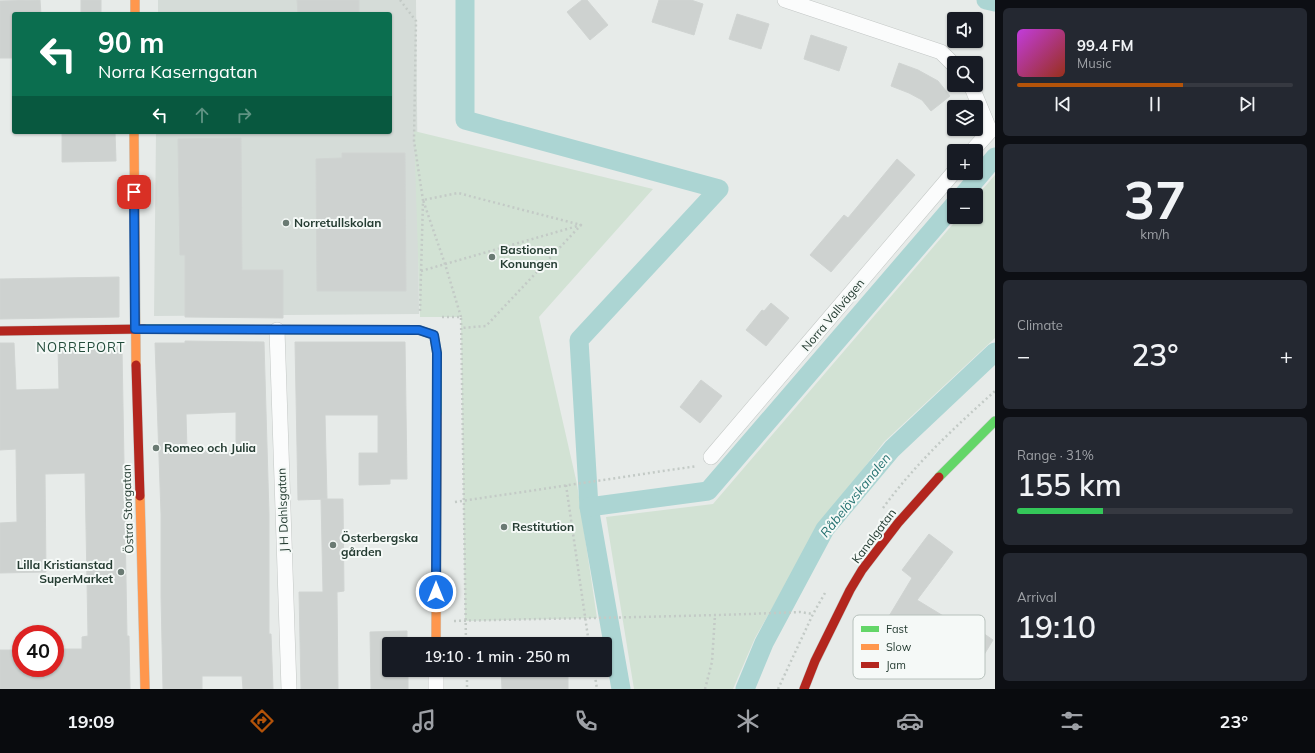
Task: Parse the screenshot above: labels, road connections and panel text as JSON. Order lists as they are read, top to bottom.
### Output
{
  "streets": {
    "street": [
      "Norra Vallvägen",
      "Östra Storgatan",
      "J H Dahlsgatan",
      "Kanalgatan"
    ]
  },
  "districts": ["NORREPORT"],
  "water": ["Råbelövskanalen"],
  "places": [
    "Norretullskolan",
    "Bastionen Konungen",
    "Romeo och Julia",
    "Restitution",
    "Österbergska gården",
    "Lilla Kristianstad SuperMarket"
  ],
  "legend": ["Fast", "Slow", "Jam"],
  "page": {
    "map_buttons": ["+", "−"],
    "turn": ["90 m", "Norra Kaserngatan"],
    "song": ["99.4 FM", "Music"],
    "tile": [
      ["37", "km/h"],
      "Climate",
      ["Range · 31%", "155 km"],
      ["Arrival", "19:10"]
    ],
    "heat": ["−", "23°", "+"],
    "limit": "40",
    "trip": "19:10 · 1 min · 250 m",
    "tabs": ["19:09", "23°"]
  }
}
